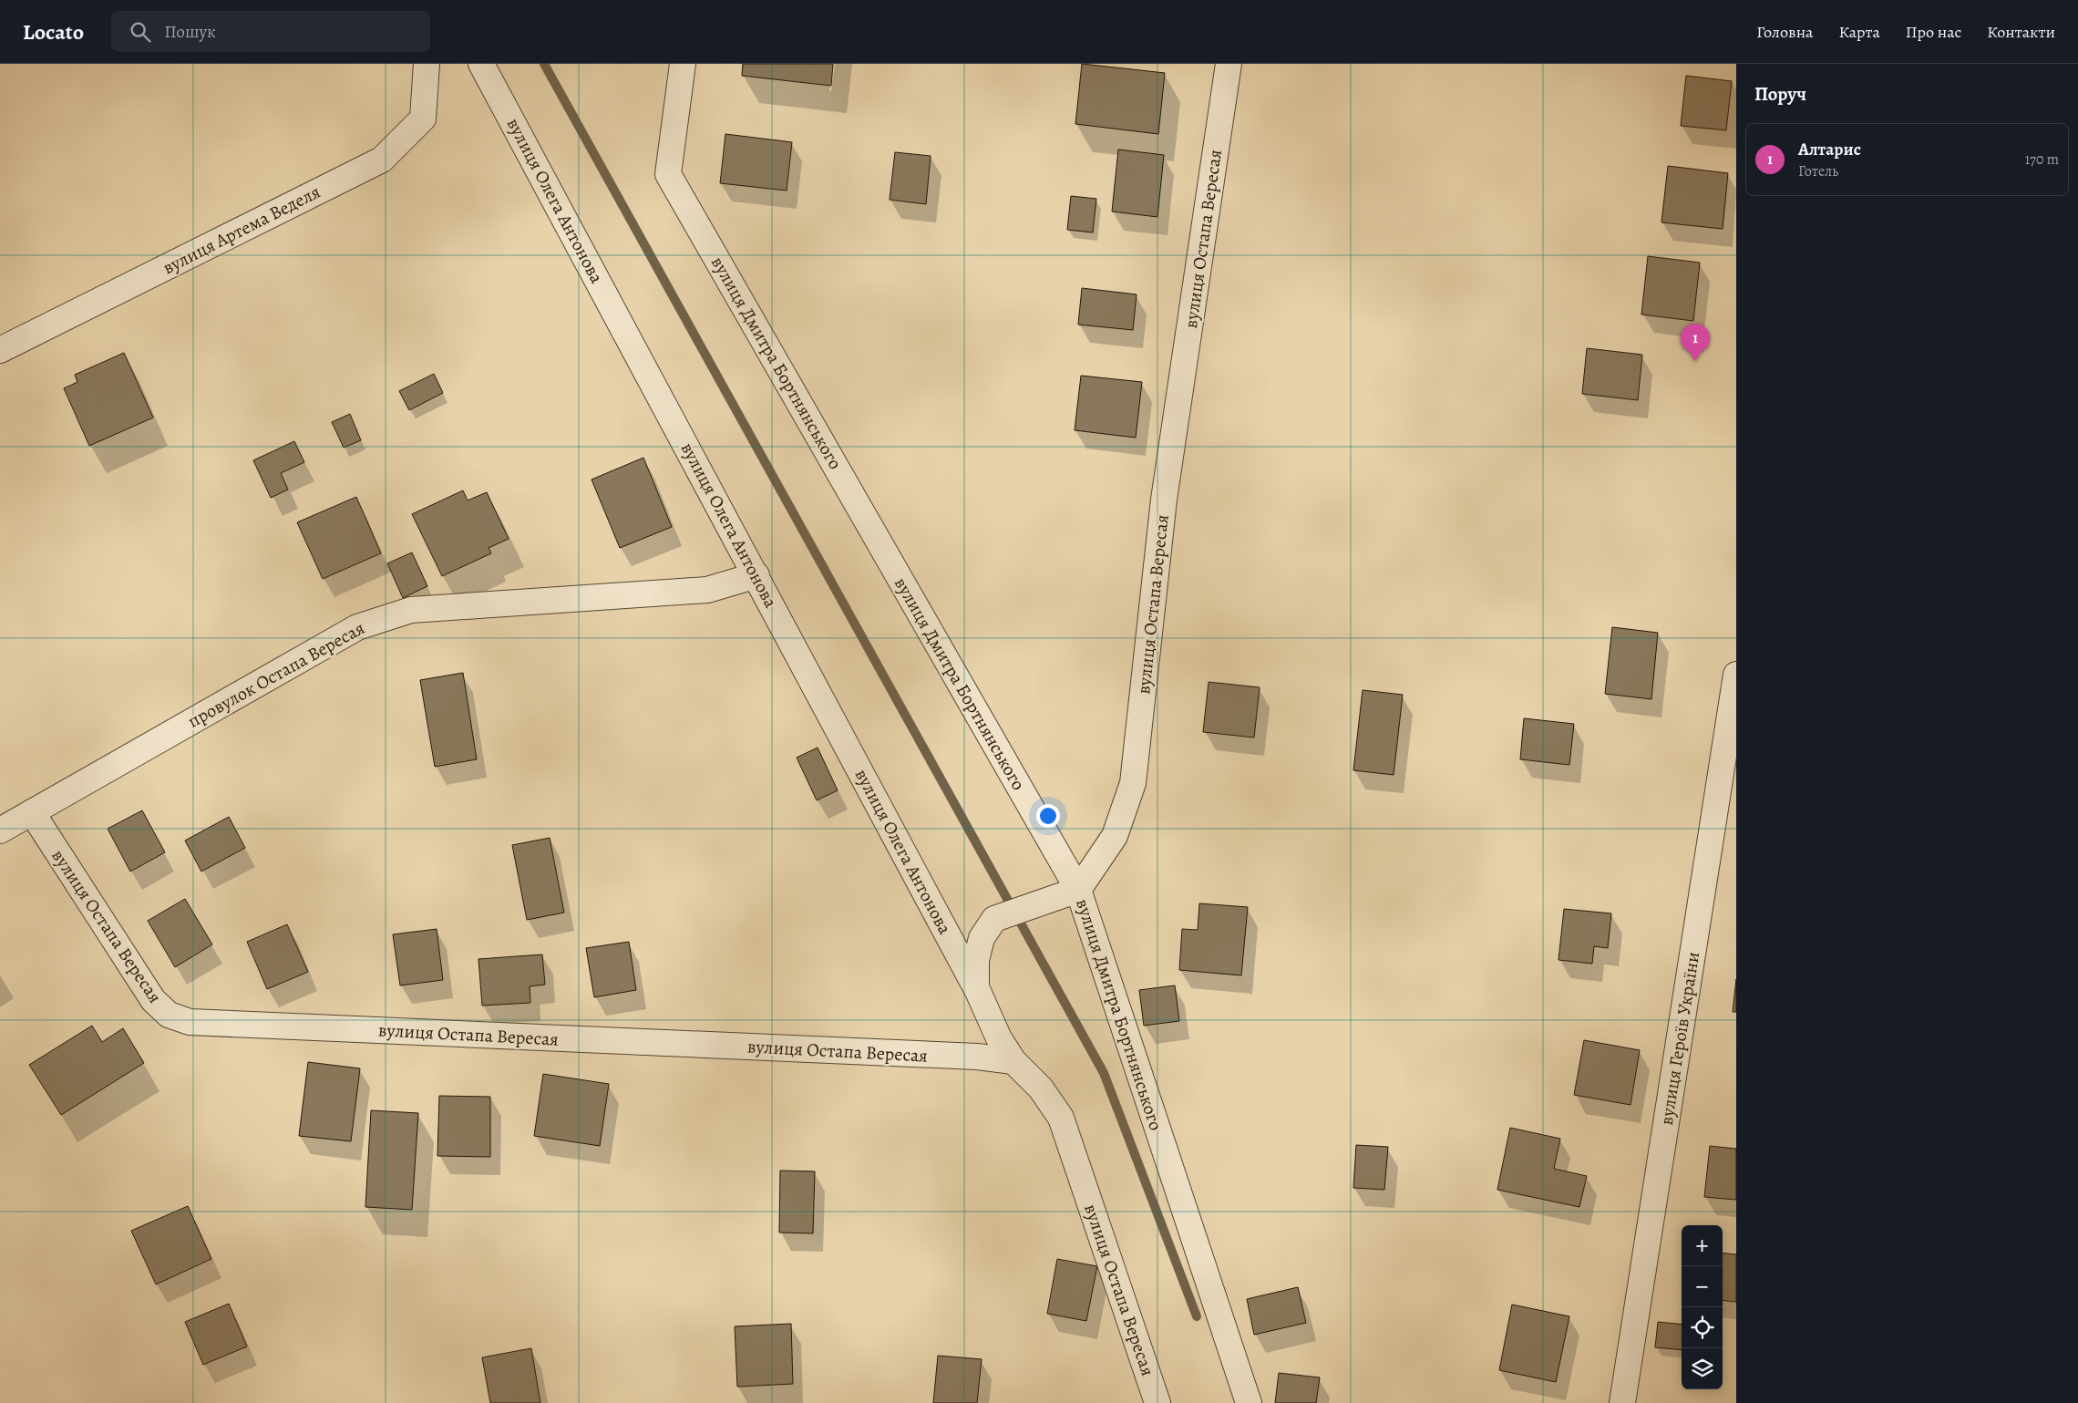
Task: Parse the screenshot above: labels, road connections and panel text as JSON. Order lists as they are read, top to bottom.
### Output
{
  "streets": {
    "street": [
      "вулиця Олега Антонова",
      "вулиця Артема Веделя",
      "вулиця Остапа Вересая",
      "вулиця Дмитра Бортнянського",
      "провулок Остапа Вересая",
      "вулиця Героїв України"
    ]
  },
  "crossings": [
    ["вулиця Олега Антонова", "вулиця Остапа Вересая"],
    ["вулиця Олега Антонова", "провулок Остапа Вересая"],
    ["вулиця Остапа Вересая", "вулиця Дмитра Бортнянського"],
    ["вулиця Остапа Вересая", "провулок Остапа Вересая"]
  ],
  "page": {
    "header": "Locato",
    "search": "Пошук",
    "nav": [
      "Головна",
      "Карта",
      "Про нас",
      "Контакти"
    ],
    "heading": "Поруч",
    "list": [
      {
        "mark": "1",
        "name": "Алтарис",
        "note": "Готель",
        "value": "170 m"
      }
    ],
    "pins": "1",
    "map_buttons": ["+", "−"]
  }
}
